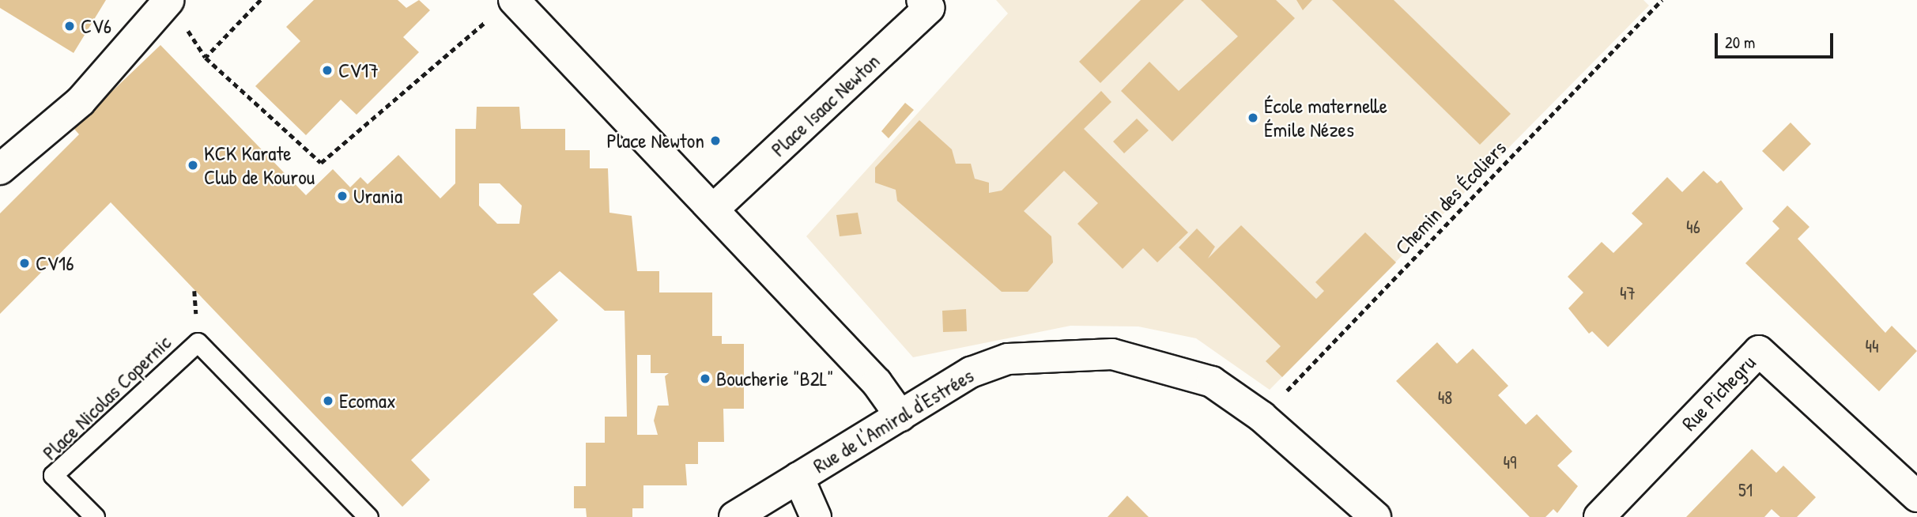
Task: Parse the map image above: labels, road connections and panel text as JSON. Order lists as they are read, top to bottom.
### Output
{
  "streets": {
    "street": ["Place Isaac Newton", "Rue Pichegru", "Rue de l'Amiral d'Estrées"],
    "lane": ["Place Nicolas Copernic"],
    "path": ["Chemin des Écoliers"]
  },
  "crossings": [
    ["Chemin des Écoliers", "Rue de l'Amiral d'Estrées"]
  ],
  "places": [
    "CV6",
    "CV17",
    "École maternelle Émile Nézes",
    "Place Newton",
    "KCK Karate Club de Kourou",
    "Urania",
    "CV16",
    "Boucherie \"B2L\"",
    "Ecomax"
  ],
  "house_numbers": [
    "46",
    "47",
    "44",
    "48",
    "49",
    "51"
  ],
  "scale_bar": "20 m"
}
